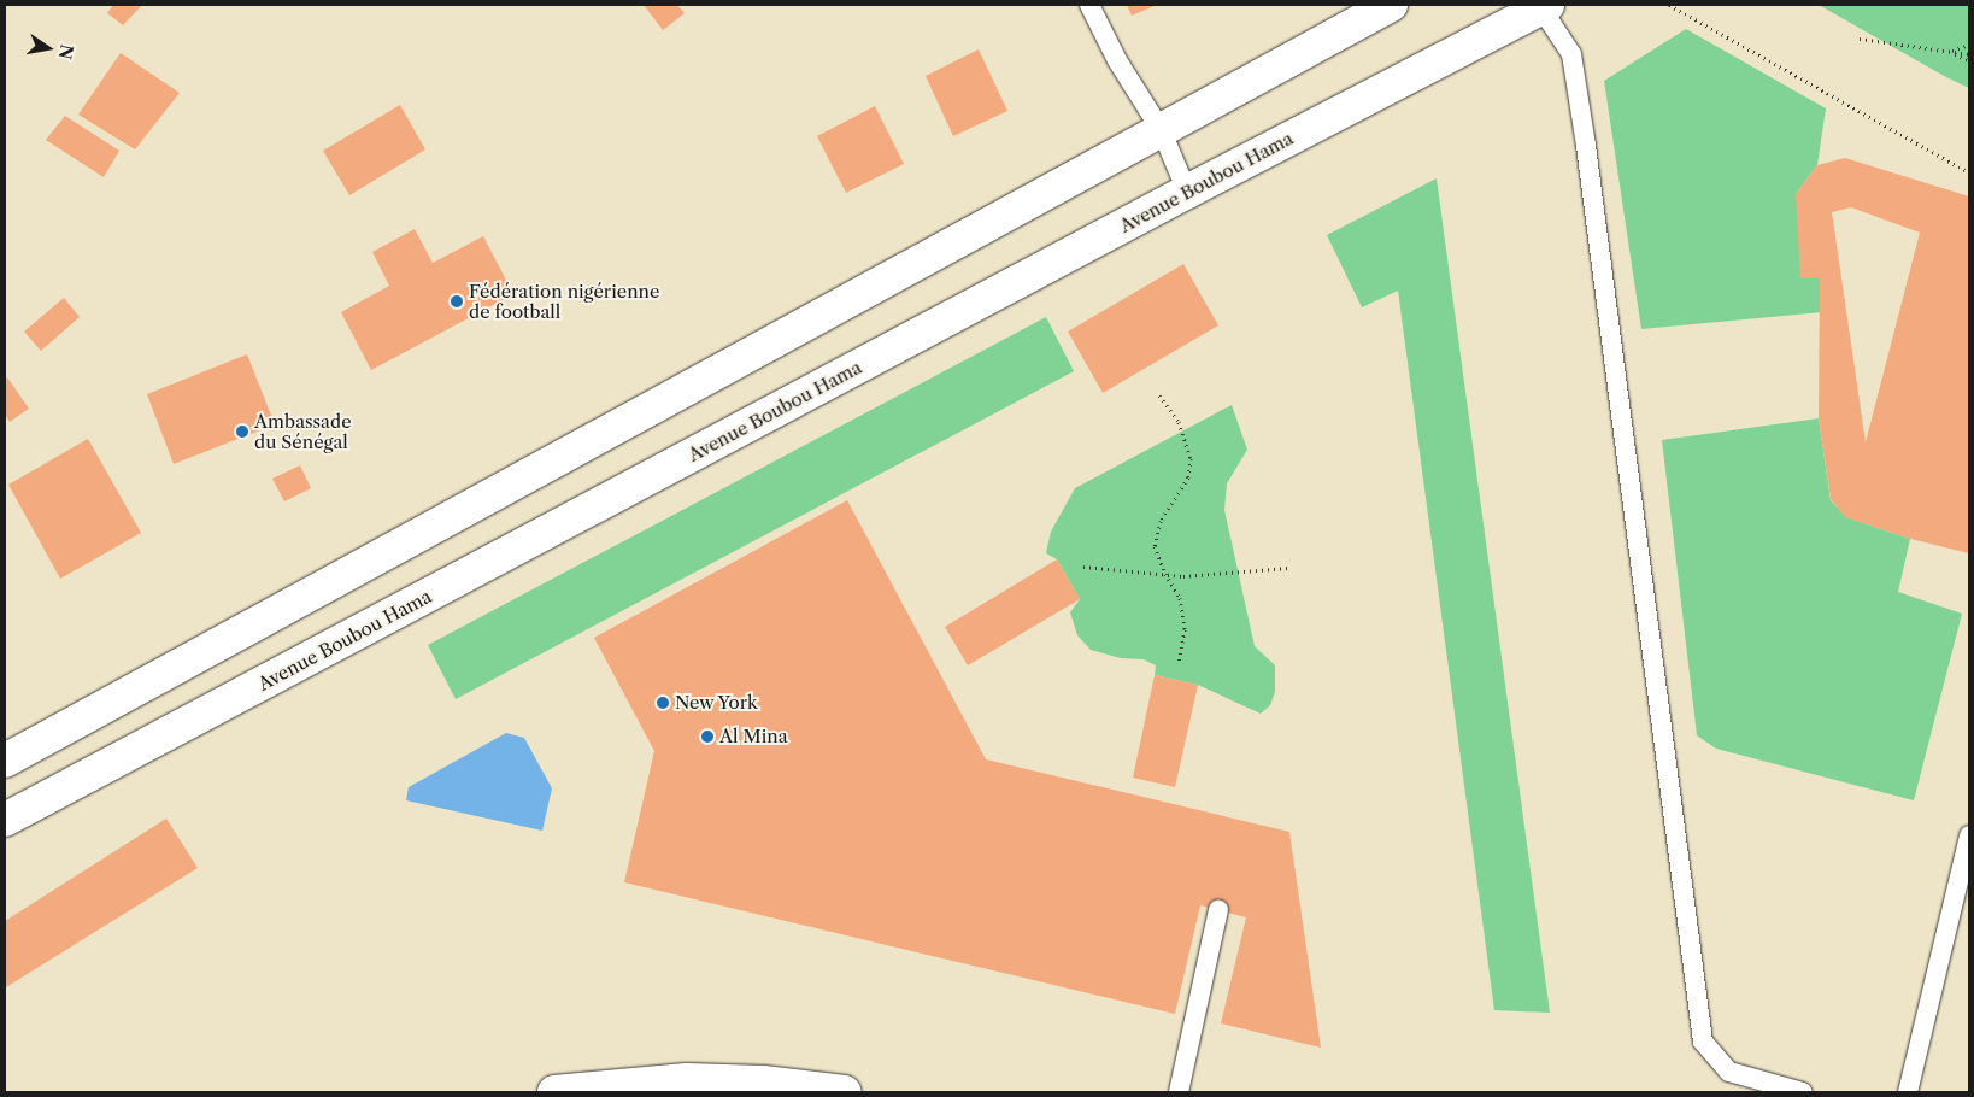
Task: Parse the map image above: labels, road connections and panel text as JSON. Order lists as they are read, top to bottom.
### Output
{
  "streets": {
    "main road": ["Avenue Boubou Hama"]
  },
  "places": [
    "Fédération nigérienne de football",
    "Ambassade du Sénégal",
    "New York",
    "Al Mina"
  ],
  "north": "right"
}
